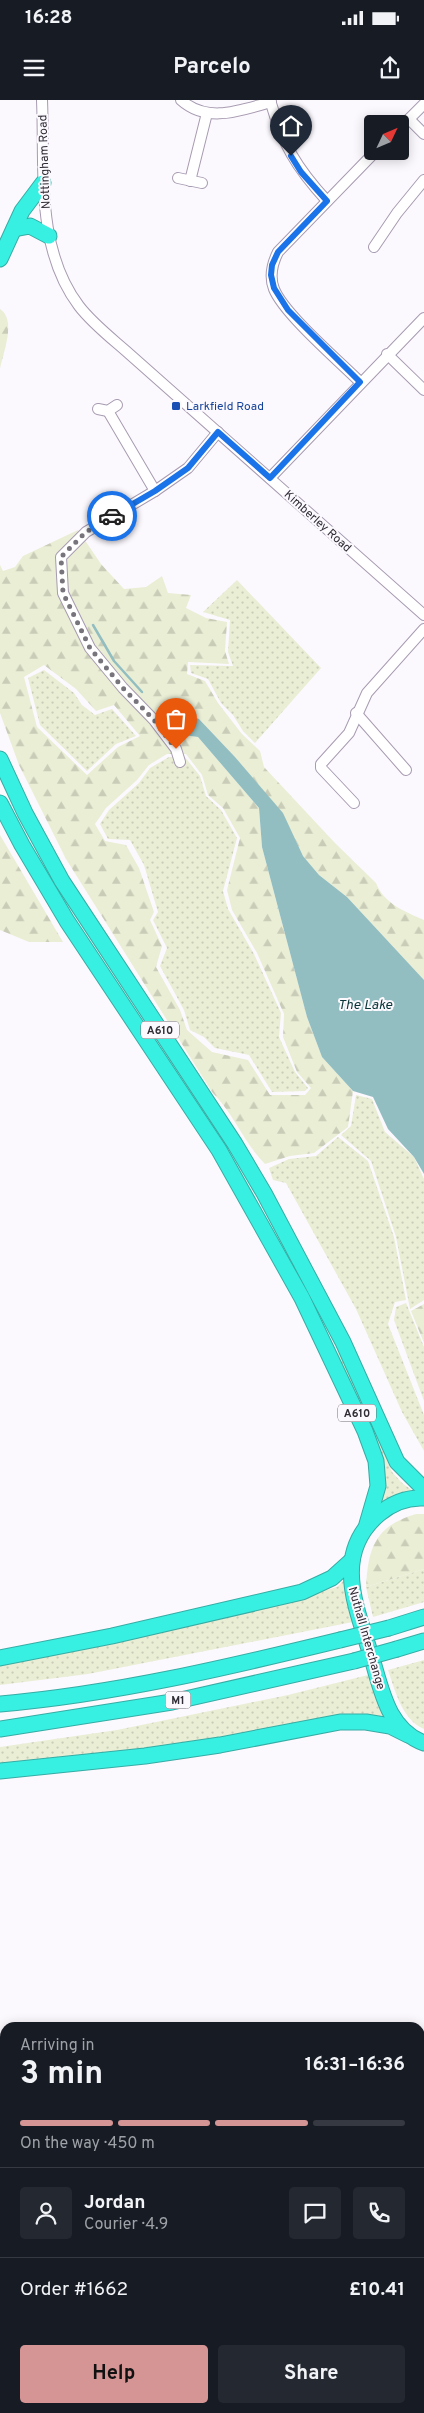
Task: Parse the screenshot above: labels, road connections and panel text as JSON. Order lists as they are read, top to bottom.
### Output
{
  "streets": {
    "highway": ["A610", "Nuthall Interchange", "M1"],
    "street": ["Nottingham Road", "Kimberley Road"]
  },
  "crossings": [
    ["Nottingham Road", "Kimberley Road"],
    ["A610", "Nuthall Interchange"]
  ],
  "water": ["The Lake"],
  "places": {
    "transit": ["Larkfield Road"]
  },
  "north": "top right",
  "page": {
    "status": "16:28",
    "header": "Parcelo",
    "heading": ["3 min", "Arriving in", "16:31–16:36"],
    "panel": [
      "Jordan",
      "Courier · 4.9",
      "Order #1662",
      "£10.41"
    ],
    "bar": "On the way · 450 m",
    "buttons": ["Help", "Share"]
  }
}
